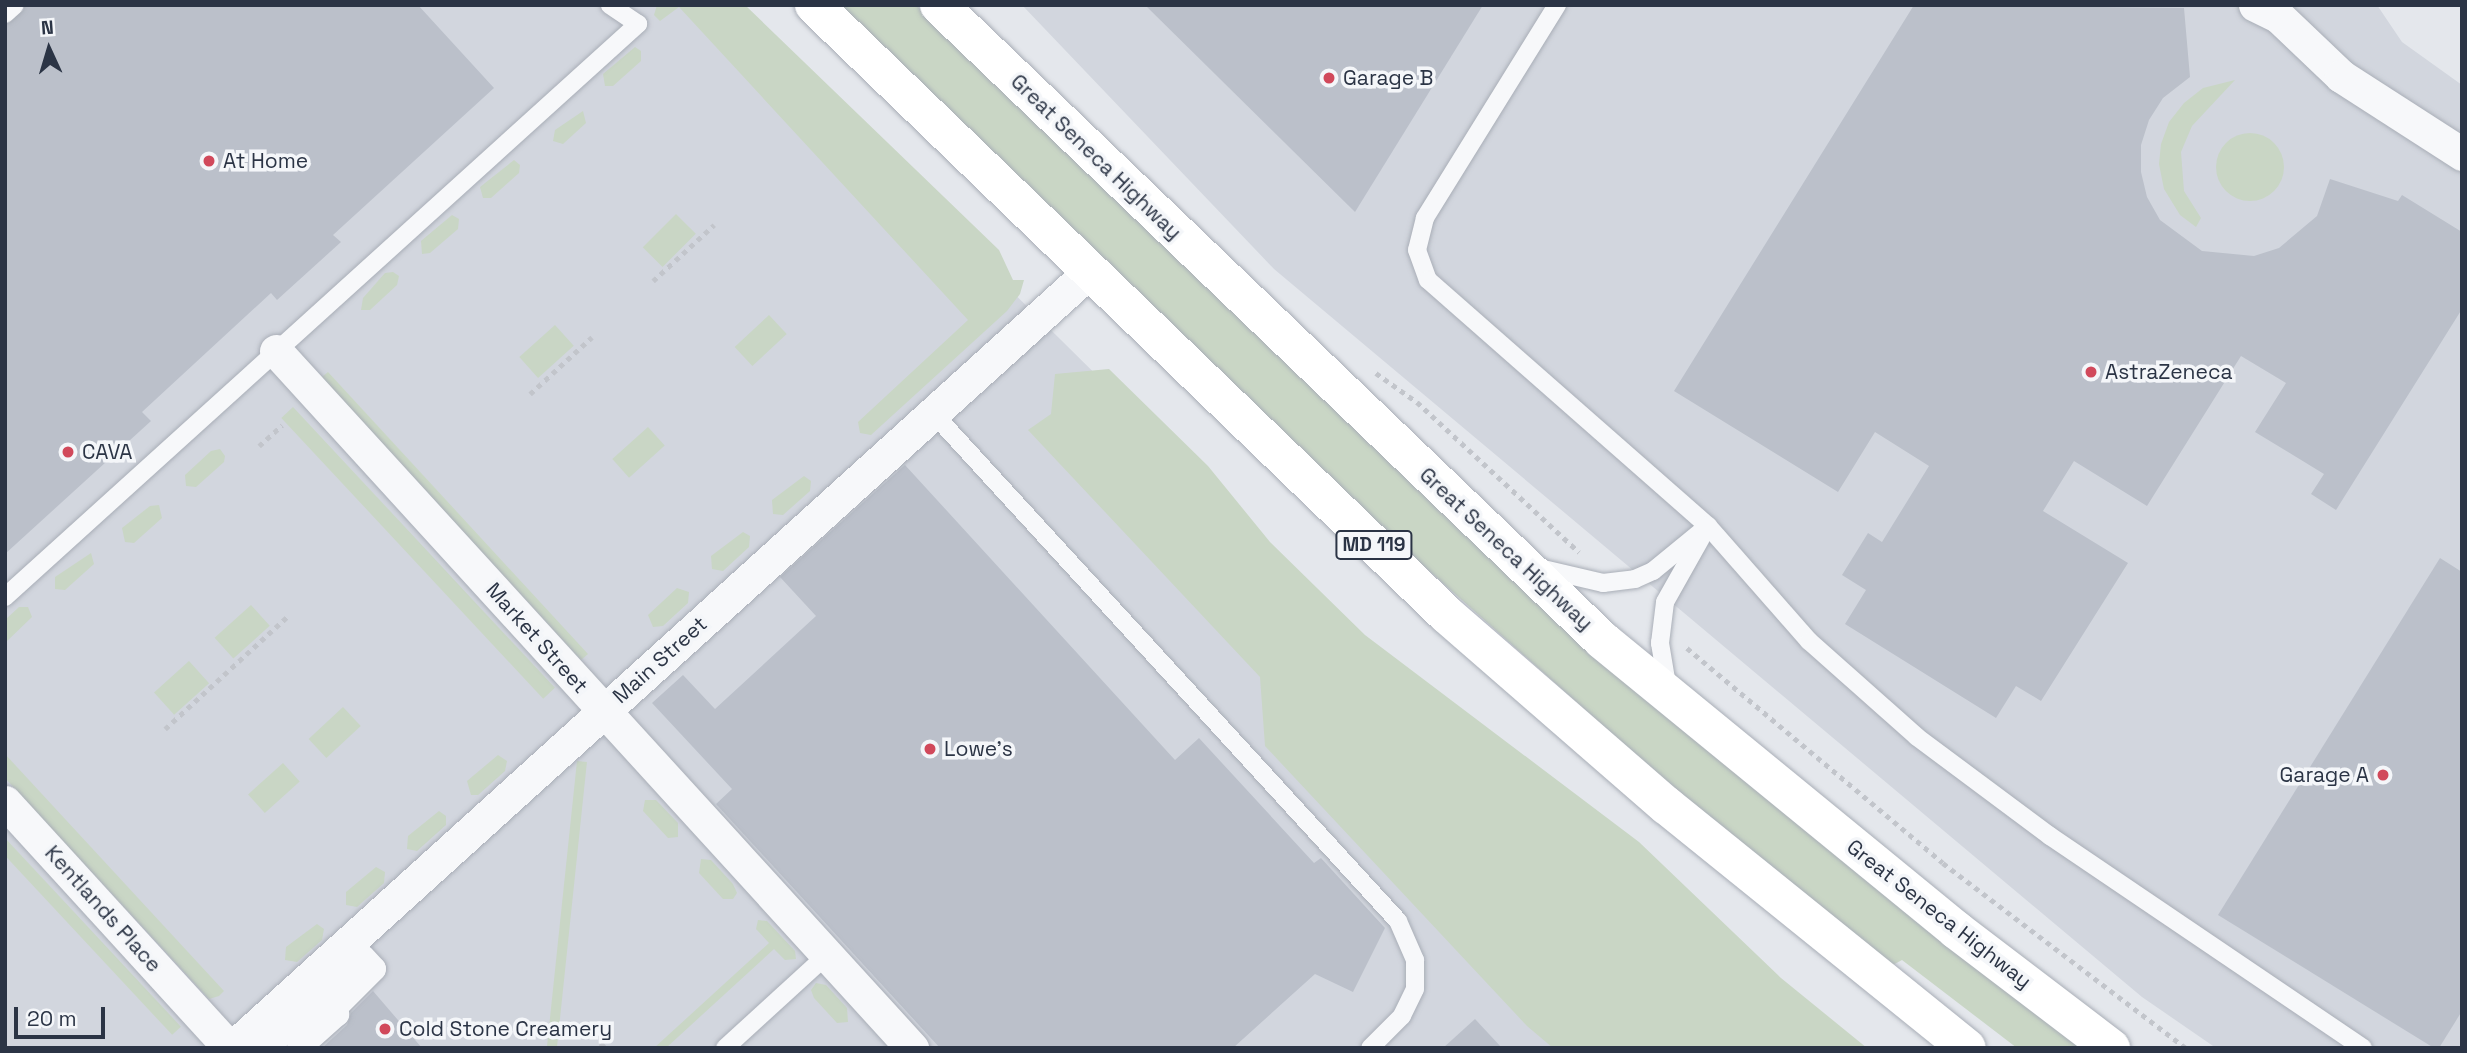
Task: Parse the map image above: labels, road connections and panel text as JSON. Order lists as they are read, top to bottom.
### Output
{
  "streets": {
    "main road": ["Great Seneca Highway", "MD 119"],
    "street": ["Market Street", "Main Street", "Kentlands Place"]
  },
  "crossings": [
    ["MD 119", "Main Street"],
    ["Market Street", "Main Street"],
    ["Main Street", "Kentlands Place"]
  ],
  "places": [
    "Garage B",
    "At Home",
    "AstraZeneca",
    "CAVA",
    "Lowe's",
    "Garage A",
    "Cold Stone Creamery"
  ],
  "scale_bar": "20 m",
  "north": "top"
}
